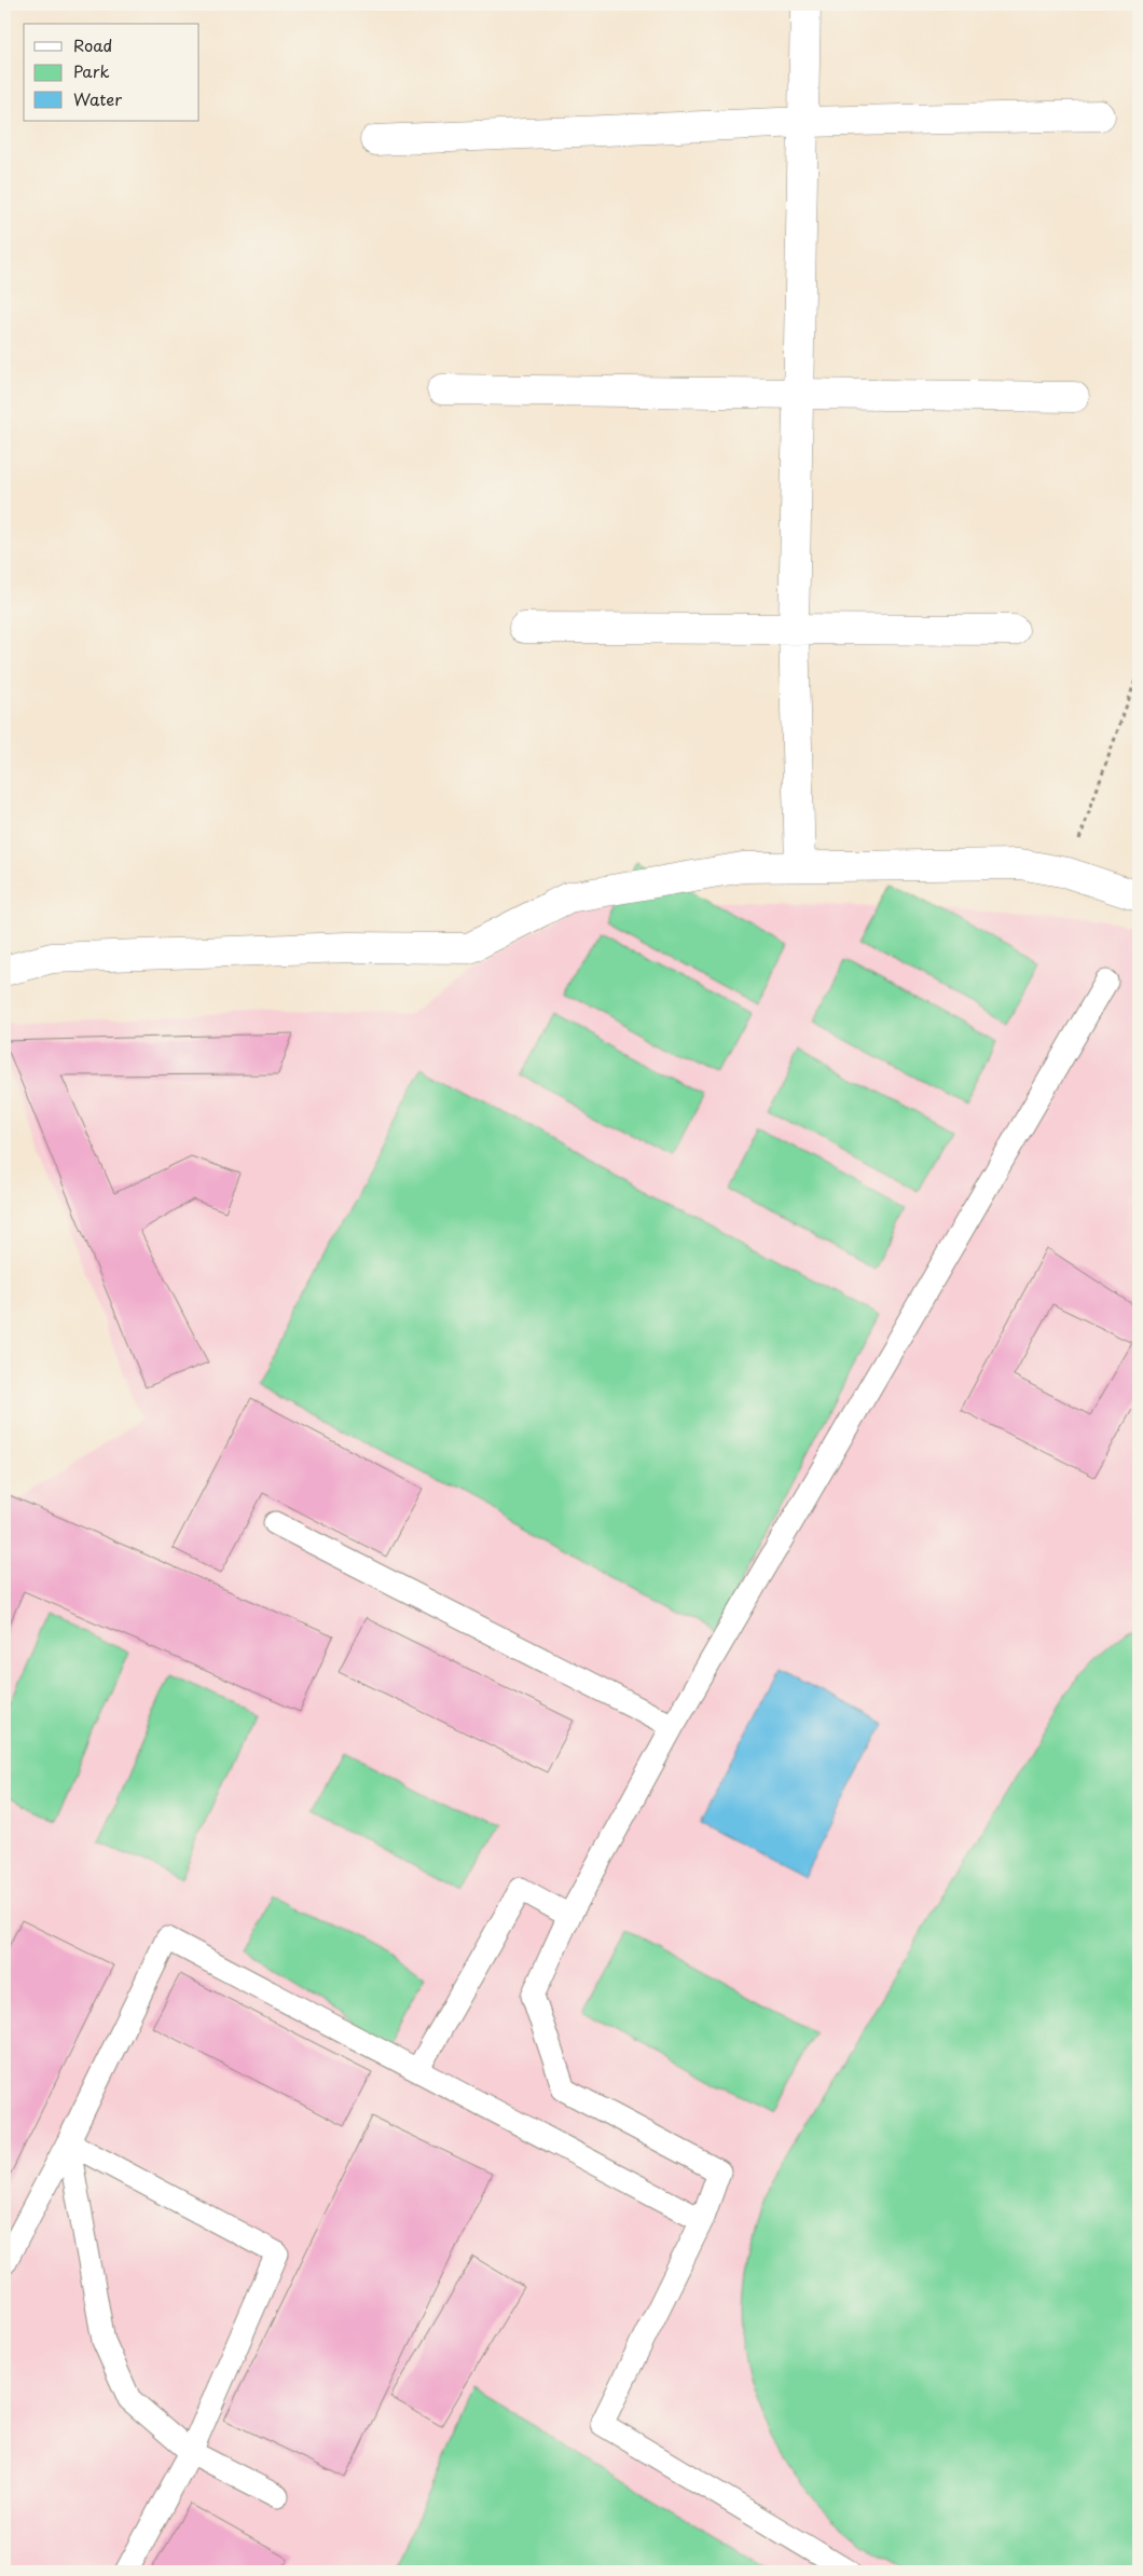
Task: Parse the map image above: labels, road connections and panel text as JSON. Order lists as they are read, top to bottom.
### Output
{
  "legend": ["Road", "Park", "Water"]
}
